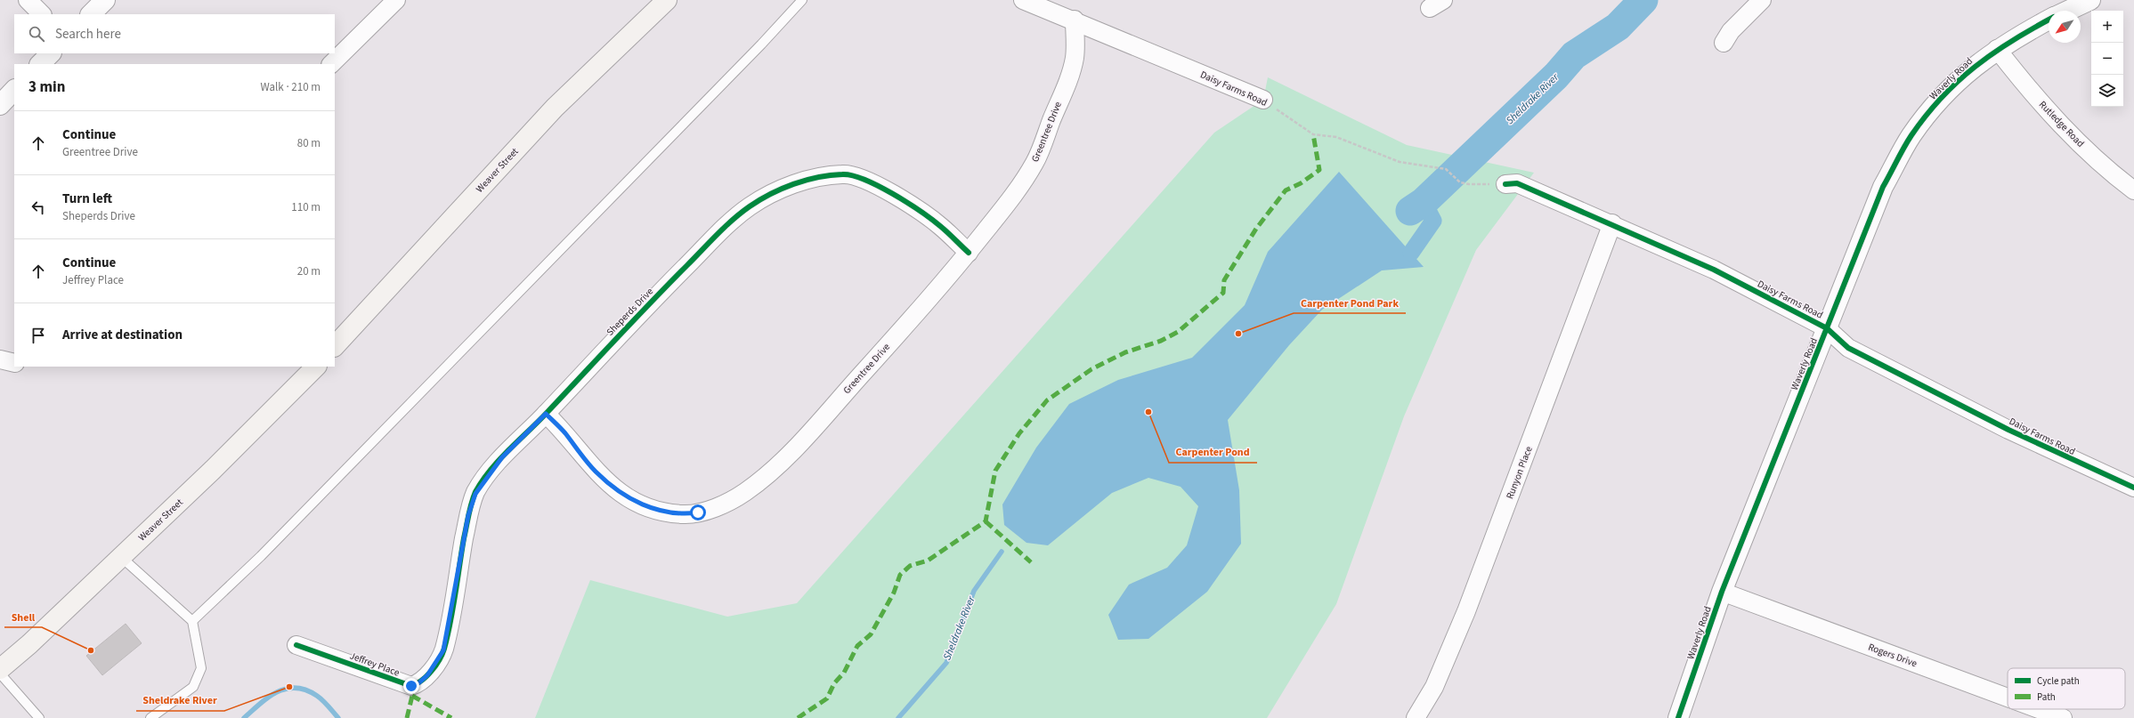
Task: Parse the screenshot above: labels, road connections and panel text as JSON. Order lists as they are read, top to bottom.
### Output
{
  "streets": {
    "main road": ["Weaver Street"],
    "street": [
      "Waverly Road",
      "Daisy Farms Road",
      "Rutledge Road",
      "Greentree Drive",
      "Sheperds Drive",
      "Runyon Place",
      "Rogers Drive",
      "Jeffrey Place"
    ]
  },
  "crossings": [
    ["Waverly Road", "Daisy Farms Road"],
    ["Waverly Road", "Rutledge Road"],
    ["Waverly Road", "Rogers Drive"],
    ["Daisy Farms Road", "Greentree Drive"],
    ["Daisy Farms Road", "Runyon Place"],
    ["Greentree Drive", "Sheperds Drive"],
    ["Sheperds Drive", "Jeffrey Place"]
  ],
  "water": ["Sheldrake River"],
  "places": [
    "Carpenter Pond Park",
    "Carpenter Pond",
    "Shell",
    "Sheldrake River"
  ],
  "legend": ["Cycle path", "Path"],
  "north": "bottom left",
  "page": {
    "map_buttons": ["+", "−"],
    "search": "Search here",
    "heading": ["3 min", "Walk · 210 m"],
    "list": [
      ["Continue", "Greentree Drive", "80 m"],
      ["Turn left", "Sheperds Drive", "110 m"],
      ["Continue", "Jeffrey Place", "20 m"],
      "Arrive at destination"
    ]
  }
}
